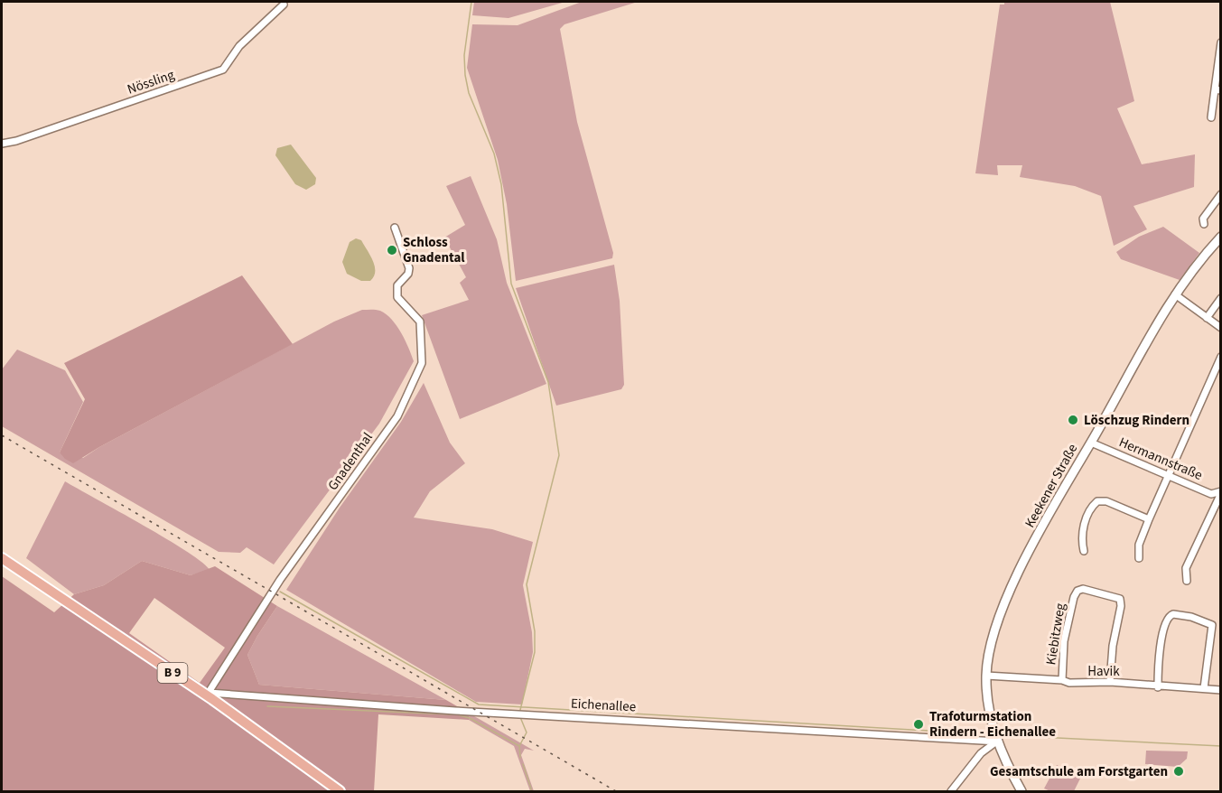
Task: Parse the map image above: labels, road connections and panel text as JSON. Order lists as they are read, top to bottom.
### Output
{
  "streets": {
    "main road": ["Keekener Straße", "B 9"],
    "street": [
      "Nössling",
      "Hermannstraße",
      "Gnadenthal",
      "Kiebitzweg",
      "Havik",
      "Eichenallee"
    ]
  },
  "crossings": [
    ["Hermannstraße", "Keekener Straße"],
    ["Gnadenthal", "B 9"],
    ["Gnadenthal", "Eichenallee"],
    ["Keekener Straße", "Havik"],
    ["Keekener Straße", "Eichenallee"],
    ["Kiebitzweg", "Havik"],
    ["B 9", "Eichenallee"]
  ],
  "places": [
    "Schloss Gnadental",
    "Löschzug Rindern",
    "Trafoturmstation Rindern - Eichenallee",
    "Gesamtschule am Forstgarten"
  ]
}
